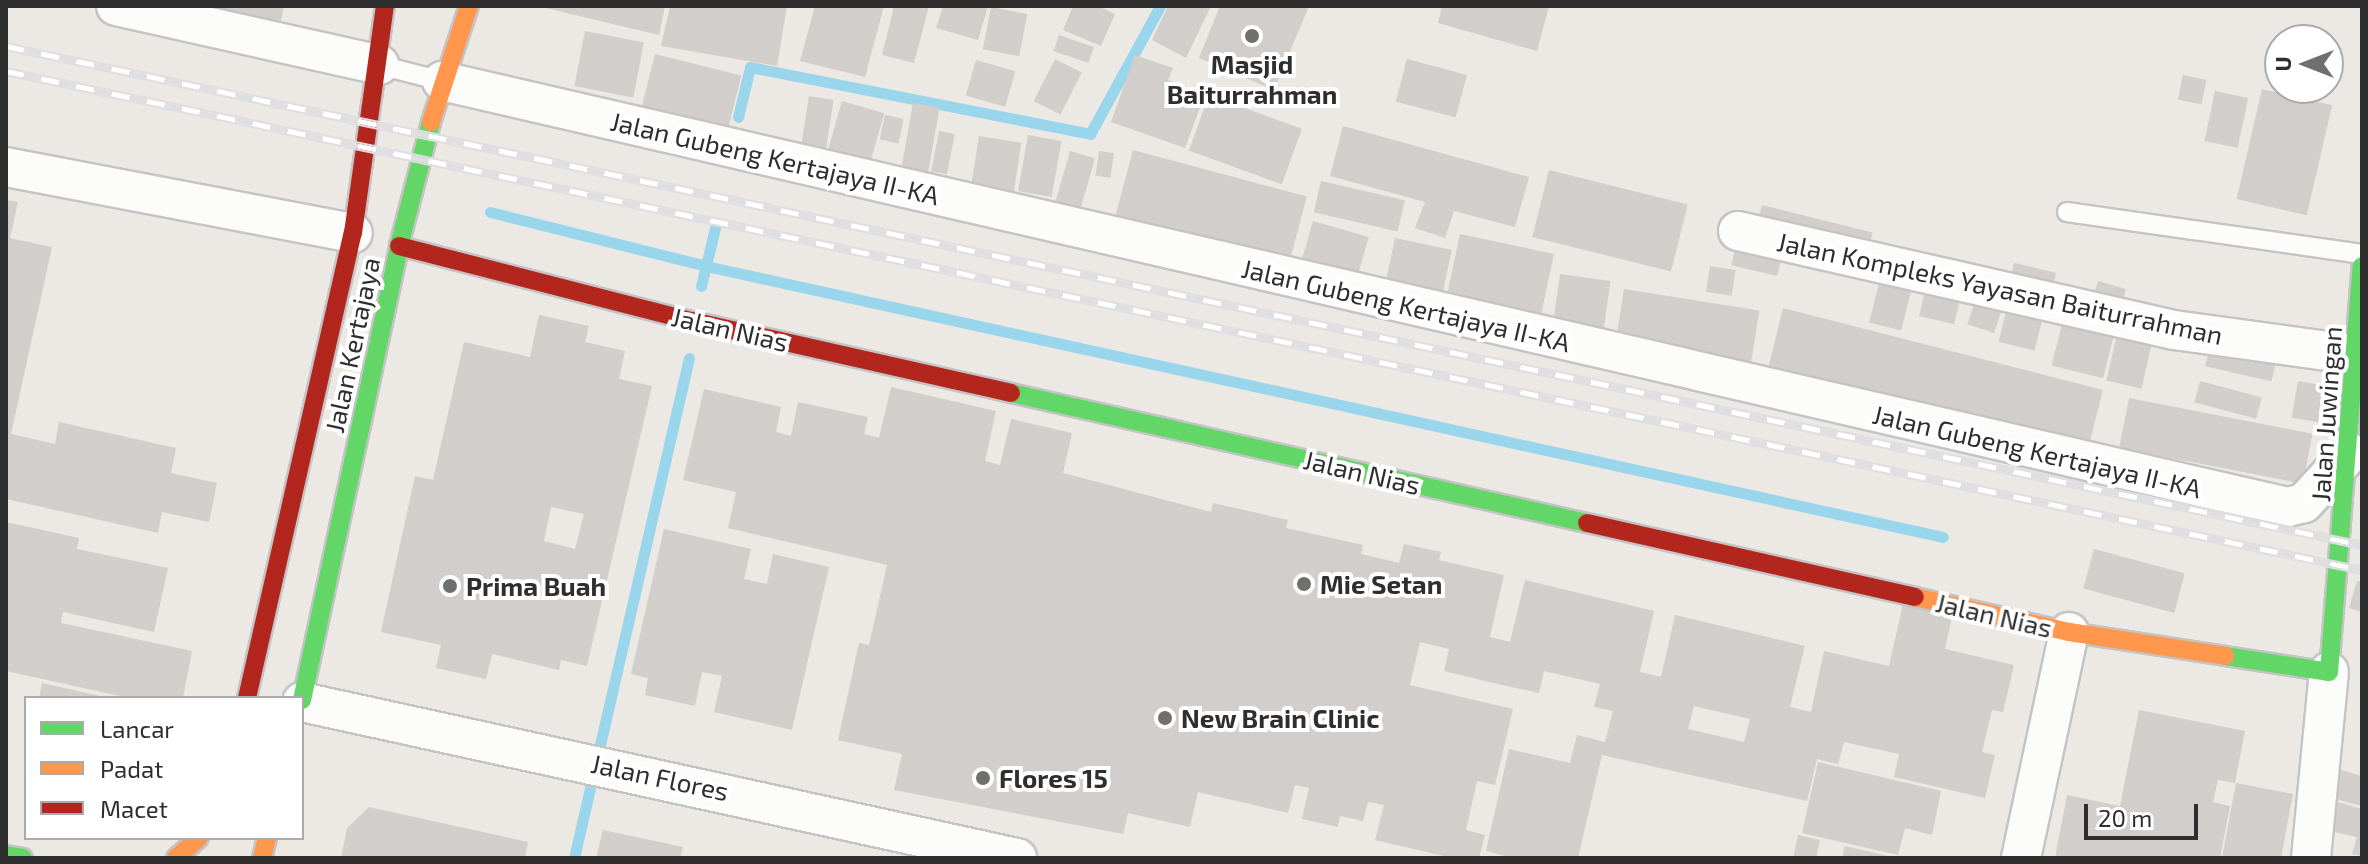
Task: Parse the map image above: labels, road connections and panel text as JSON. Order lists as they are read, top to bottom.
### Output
{
  "streets": {
    "main road": ["Jalan Nias", "Jalan Kertajaya", "Jalan Juwingan"],
    "street": ["Jalan Gubeng Kertajaya II-KA", "Jalan Kompleks Yayasan Baiturrahman", "Jalan Flores"]
  },
  "crossings": [
    ["Jalan Gubeng Kertajaya II-KA", "Jalan Kertajaya"],
    ["Jalan Gubeng Kertajaya II-KA", "Jalan Juwingan"],
    ["Jalan Kompleks Yayasan Baiturrahman", "Jalan Juwingan"],
    ["Jalan Nias", "Jalan Kertajaya"],
    ["Jalan Nias", "Jalan Juwingan"]
  ],
  "places": [
    "Masjid Baiturrahman",
    "Mie Setan",
    "Prima Buah",
    "New Brain Clinic",
    "Flores 15"
  ],
  "legend": ["Lancar", "Padat", "Macet"],
  "scale_bar": "20 m",
  "north": "left"
}
